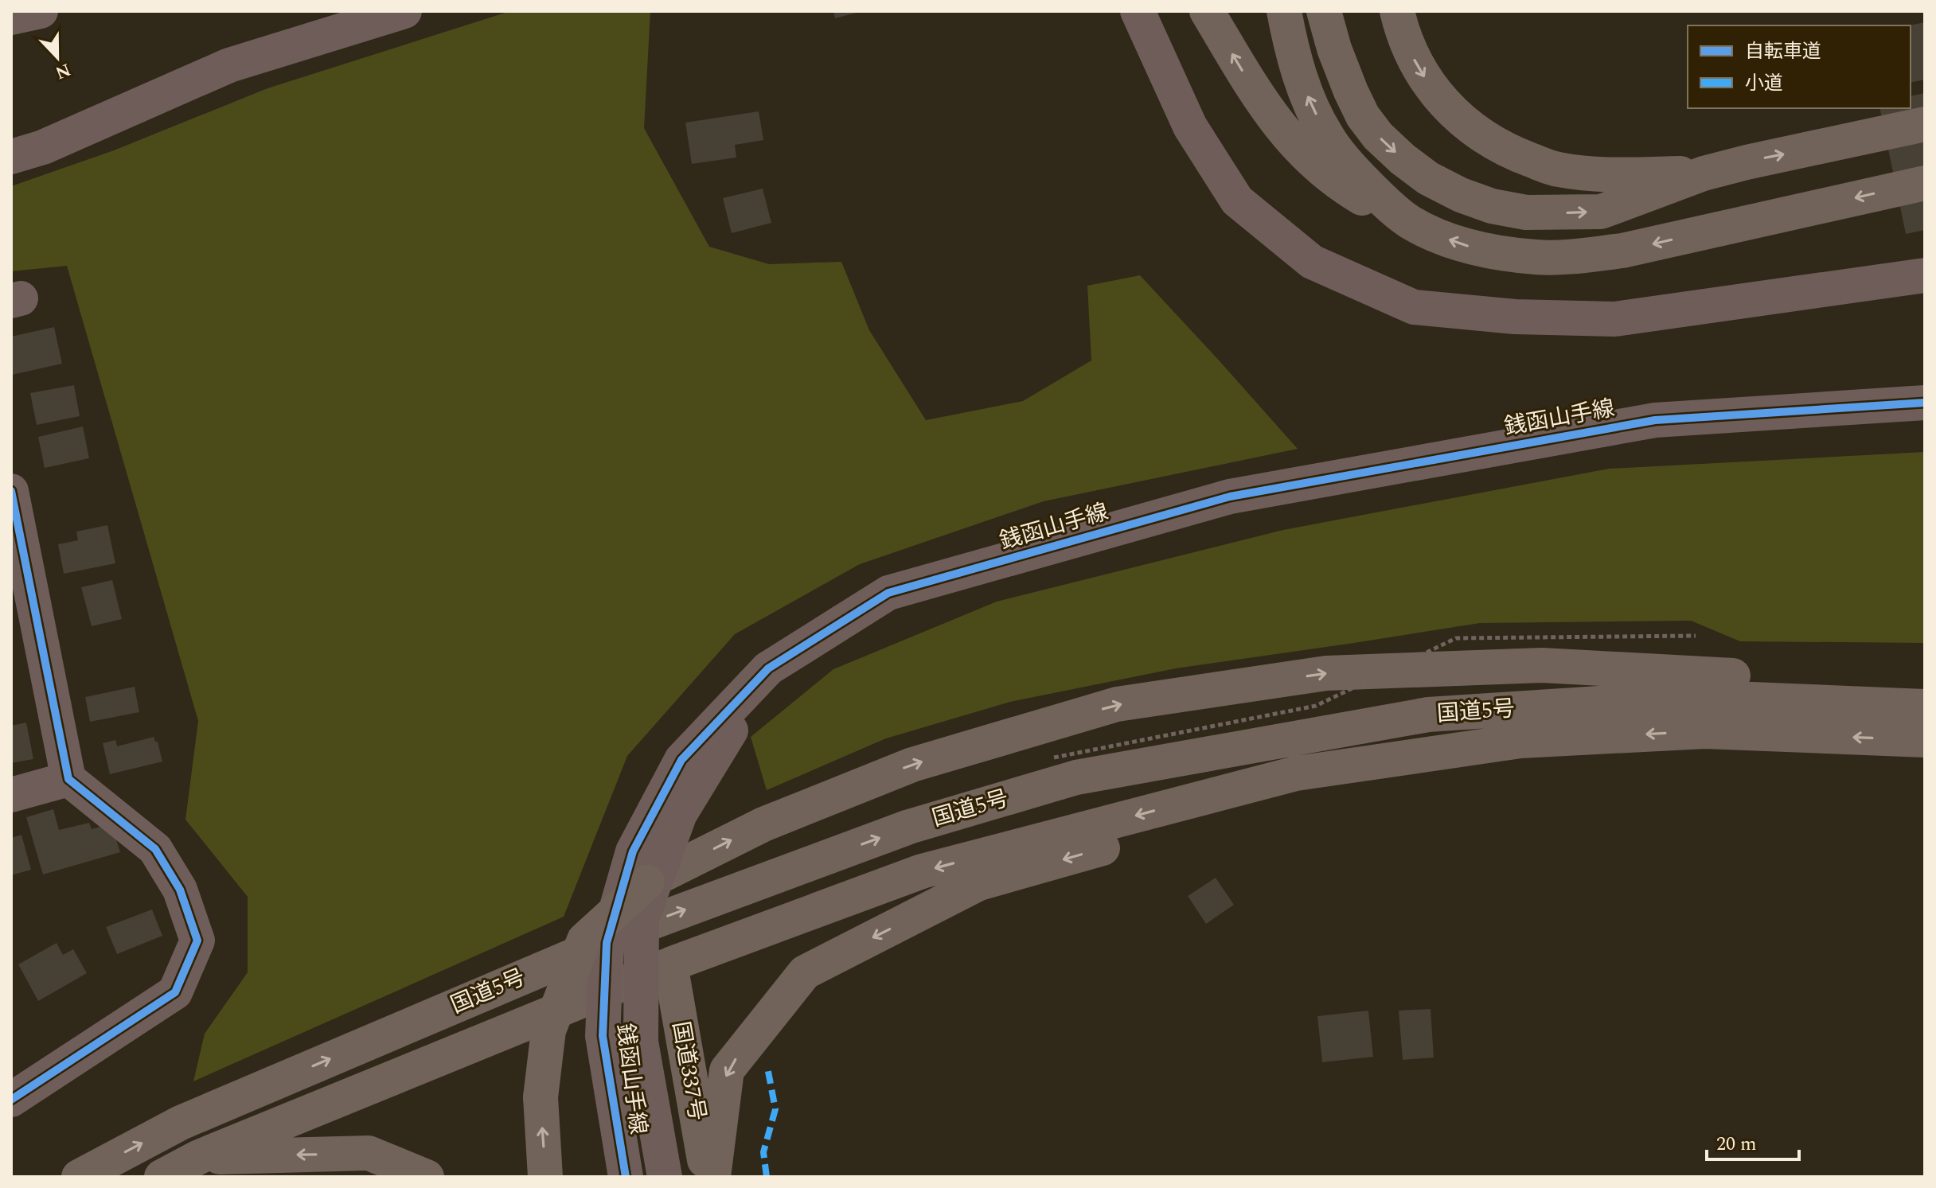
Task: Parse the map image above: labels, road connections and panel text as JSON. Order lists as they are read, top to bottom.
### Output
{
  "streets": {
    "highway": ["国道5号", "国道337号"],
    "street": ["銭函山手線"]
  },
  "crossings": [
    ["国道5号", "国道337号"]
  ],
  "legend": ["自転車道", "小道"],
  "scale_bar": "20 m",
  "north": "bottom"
}
